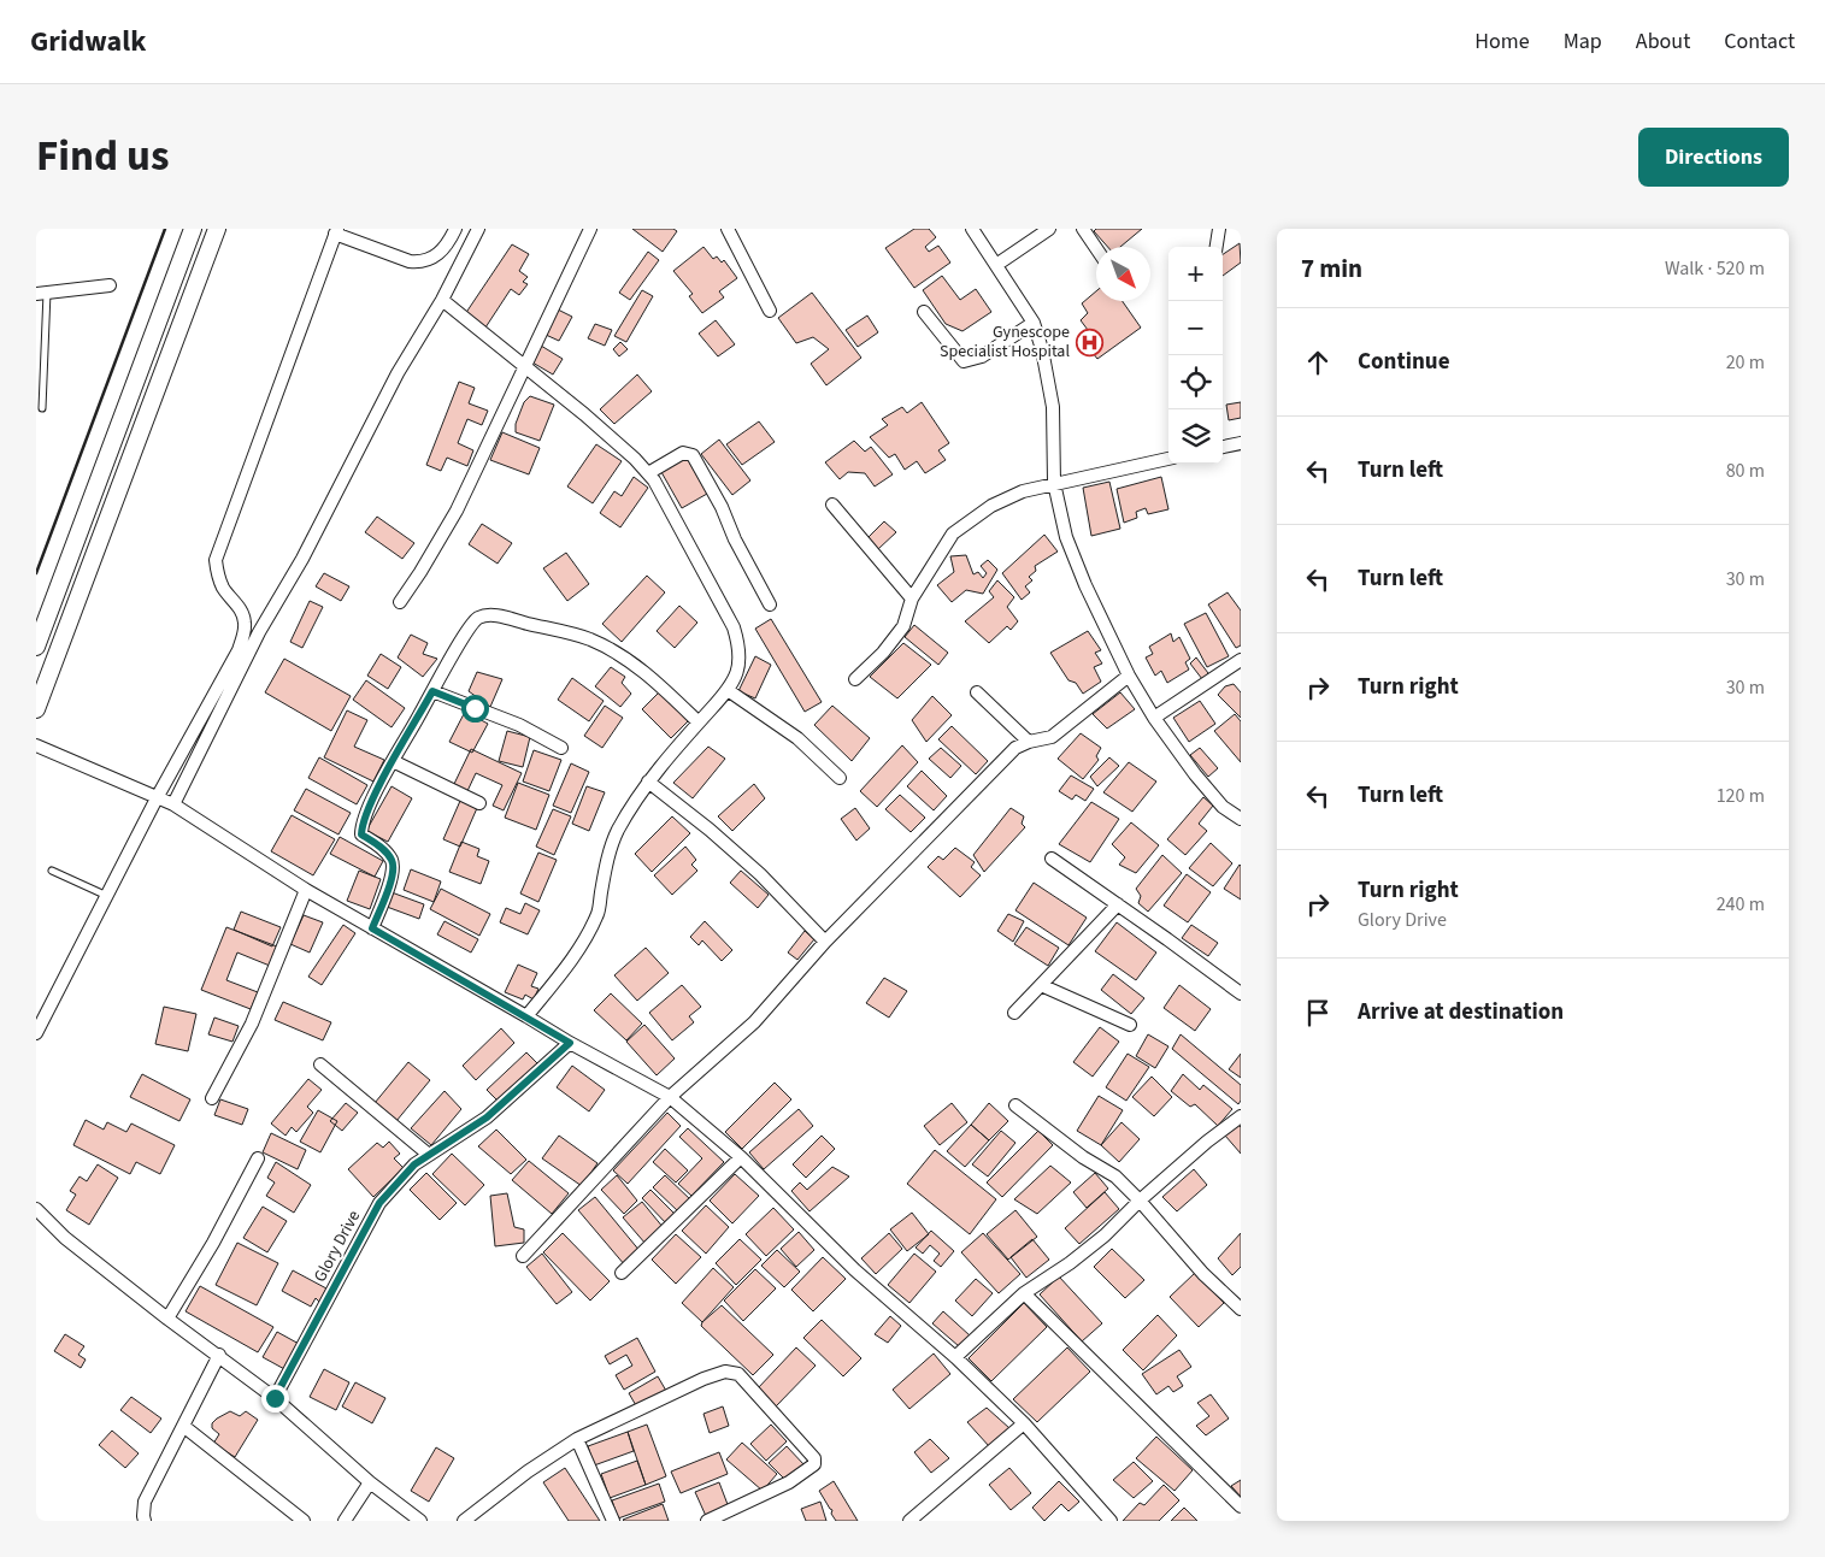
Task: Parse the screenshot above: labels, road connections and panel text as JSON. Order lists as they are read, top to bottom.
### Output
{
  "streets": {
    "street": ["Glory Drive"]
  },
  "places": {
    "hospital": ["Gynescope Specialist Hospital"]
  },
  "north": "bottom right",
  "page": {
    "header": "Gridwalk",
    "nav": [
      "Home",
      "Map",
      "About",
      "Contact"
    ],
    "title": "Find us",
    "buttons": "Directions",
    "heading": ["7 min", "Walk · 520 m"],
    "map_buttons": ["+", "−"],
    "list": [
      ["Continue", "20 m"],
      ["Turn left", "80 m"],
      ["Turn left", "30 m"],
      ["Turn right", "30 m"],
      ["Turn left", "120 m"],
      ["Turn right", "Glory Drive", "240 m"],
      "Arrive at destination"
    ]
  }
}
